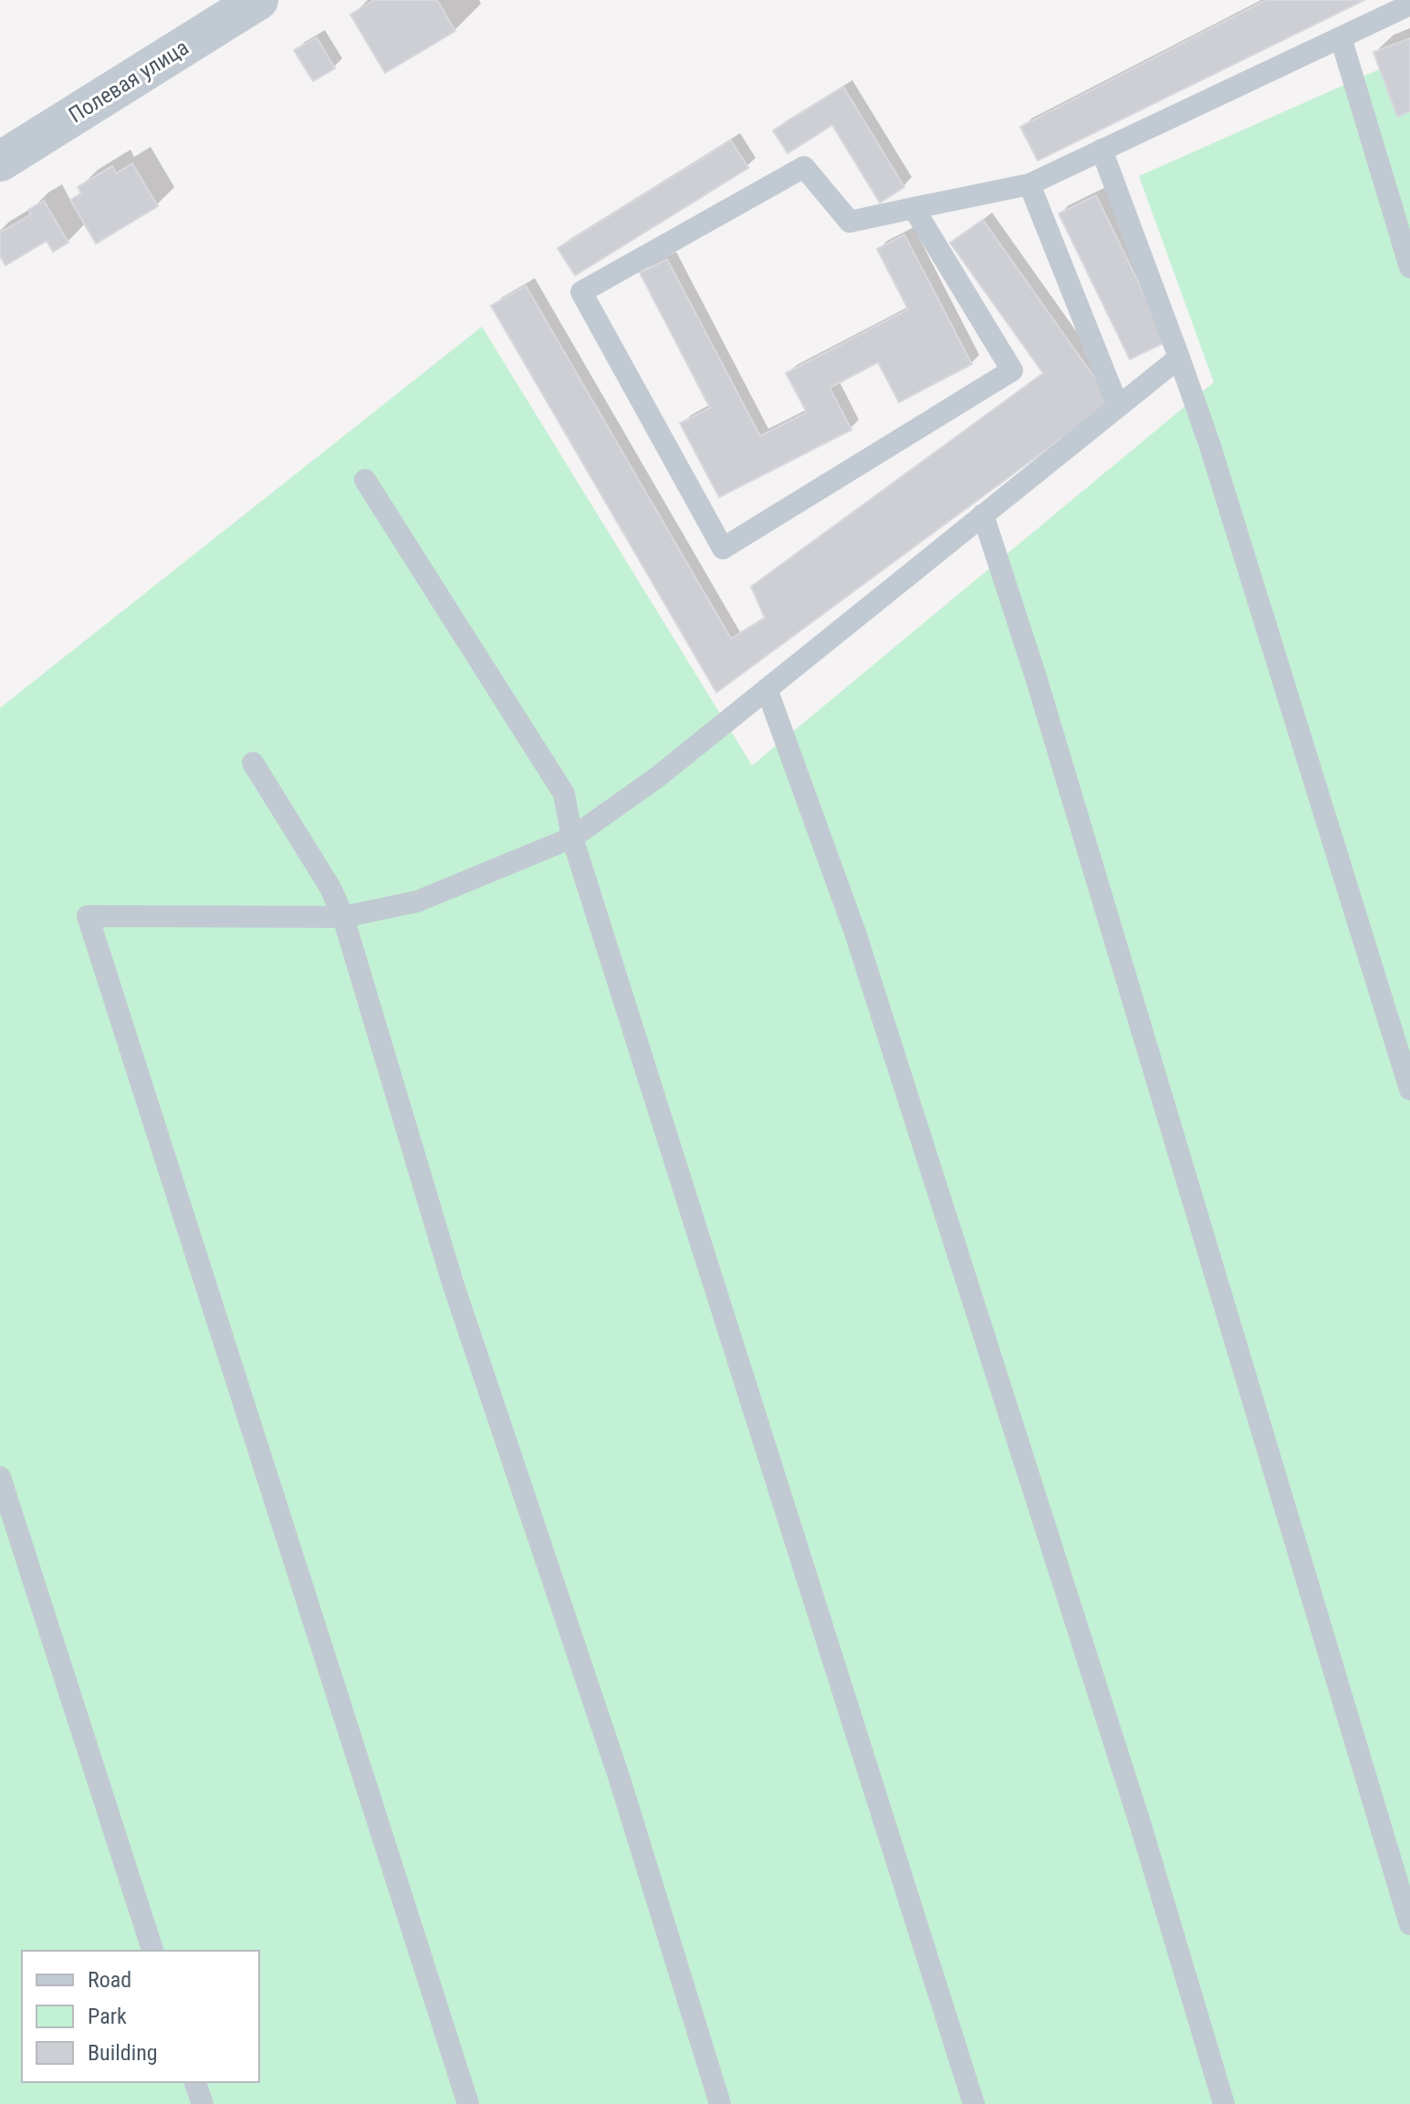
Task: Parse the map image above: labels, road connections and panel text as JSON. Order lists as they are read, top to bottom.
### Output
{
  "streets": {
    "street": ["Полевая улица"]
  },
  "legend": ["Road", "Park", "Building"]
}
